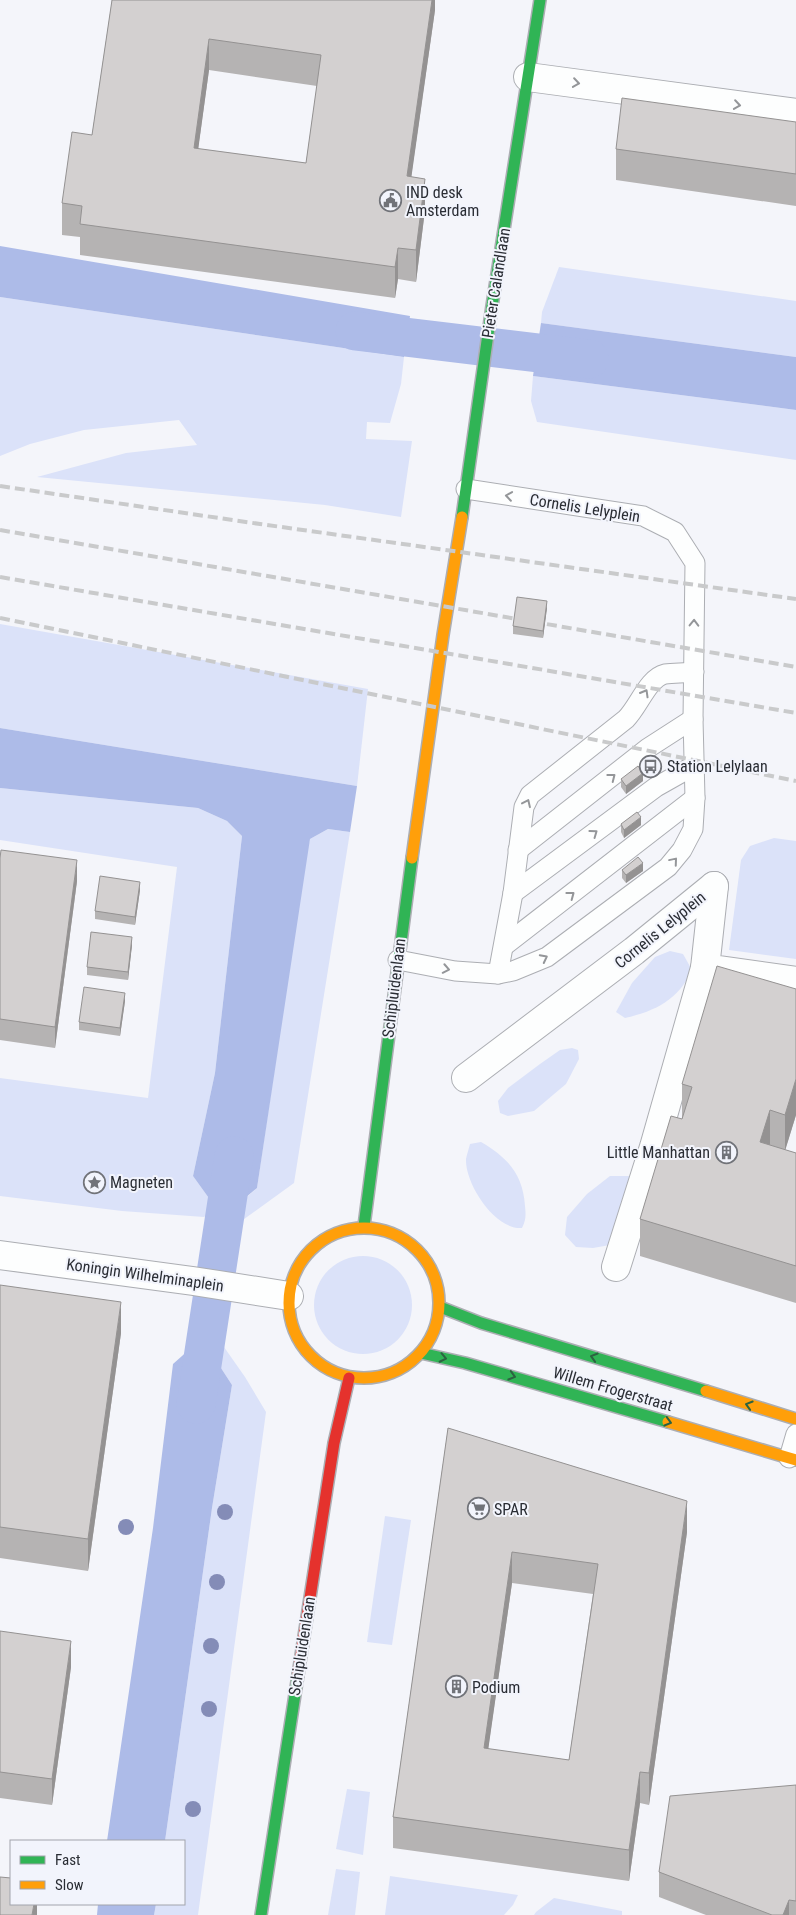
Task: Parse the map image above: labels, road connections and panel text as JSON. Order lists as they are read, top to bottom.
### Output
{
  "streets": {
    "street": [
      "Pieter Calandlaan",
      "Cornelis Lelyplein",
      "Schipluidenlaan",
      "Koningin Wilhelminaplein",
      "Willem Frogerstraat"
    ]
  },
  "crossings": [
    ["Pieter Calandlaan", "Cornelis Lelyplein"],
    ["Pieter Calandlaan", "Schipluidenlaan"],
    ["Cornelis Lelyplein", "Schipluidenlaan"],
    ["Schipluidenlaan", "Koningin Wilhelminaplein"],
    ["Schipluidenlaan", "Willem Frogerstraat"],
    ["Koningin Wilhelminaplein", "Willem Frogerstraat"]
  ],
  "places": {
    "public building": ["IND desk Amsterdam"],
    "bus stop": ["Station Lelylaan"],
    "building": ["Little Manhattan", "Podium"],
    "place": ["Magneten"],
    "supermarket": ["SPAR"]
  },
  "legend": ["Fast", "Slow"]
}
